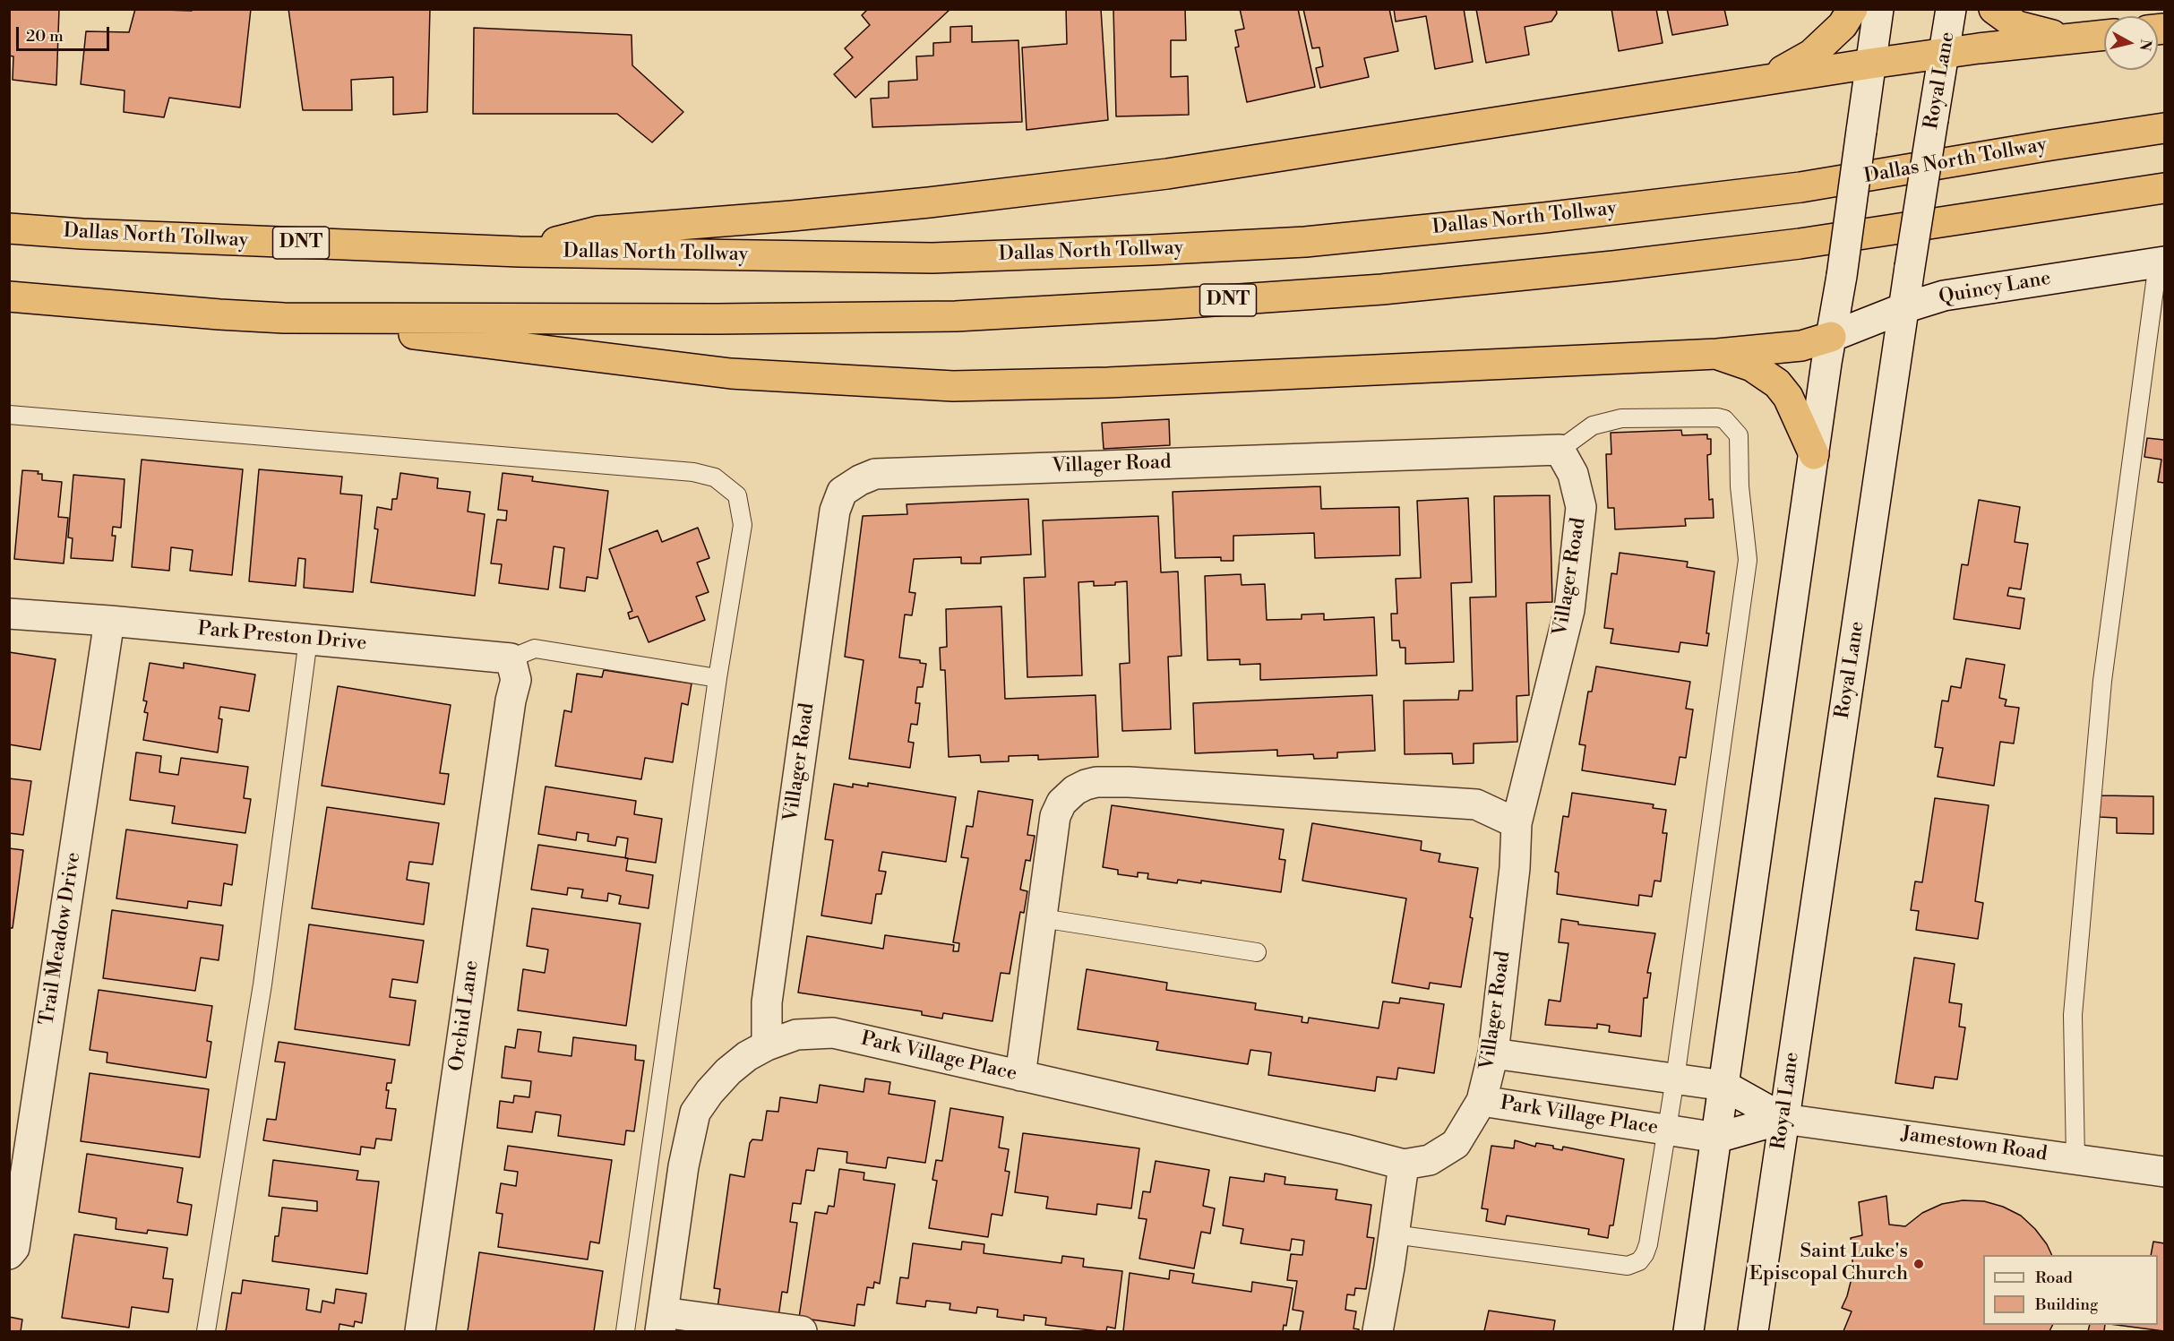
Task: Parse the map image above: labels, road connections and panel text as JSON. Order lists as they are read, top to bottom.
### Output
{
  "streets": {
    "highway": ["Dallas North Tollway", "DNT"],
    "street": [
      "Royal Lane",
      "Quincy Lane",
      "Villager Road",
      "Park Preston Drive",
      "Trail Meadow Drive",
      "Orchid Lane",
      "Park Village Place",
      "Jamestown Road"
    ]
  },
  "crossings": [
    ["Royal Lane", "Quincy Lane"],
    ["Royal Lane", "Jamestown Road"],
    ["Villager Road", "Park Village Place"],
    ["Park Preston Drive", "Trail Meadow Drive"],
    ["Park Preston Drive", "Orchid Lane"]
  ],
  "places": ["Saint Luke's Episcopal Church"],
  "legend": ["Road", "Building"],
  "scale_bar": "20 m",
  "north": "right"
}
